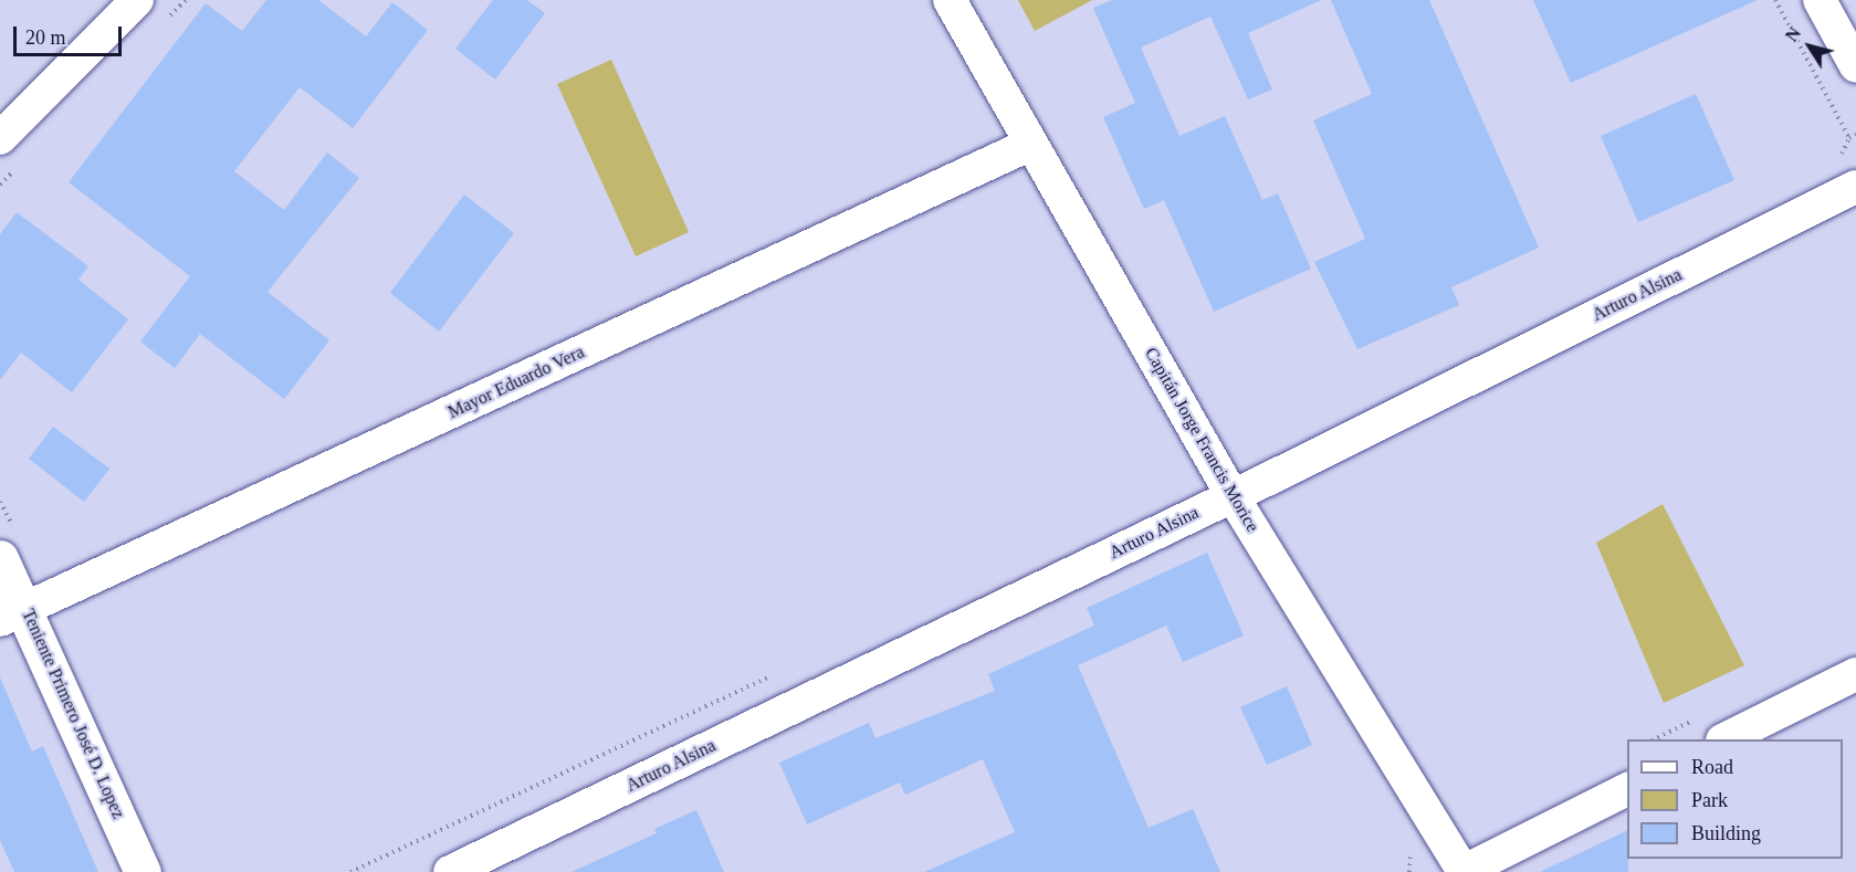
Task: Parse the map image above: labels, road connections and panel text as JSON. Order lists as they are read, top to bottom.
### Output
{
  "streets": {
    "street": [
      "Arturo Alsina",
      "Mayor Eduardo Vera",
      "Capitán Jorge Francis Morice",
      "Teniente Primero José D. Lopez"
    ]
  },
  "crossings": [
    ["Arturo Alsina", "Capitán Jorge Francis Morice"],
    ["Mayor Eduardo Vera", "Capitán Jorge Francis Morice"],
    ["Mayor Eduardo Vera", "Teniente Primero José D. Lopez"]
  ],
  "legend": ["Road", "Park", "Building"],
  "scale_bar": "20 m",
  "north": "top left"
}
